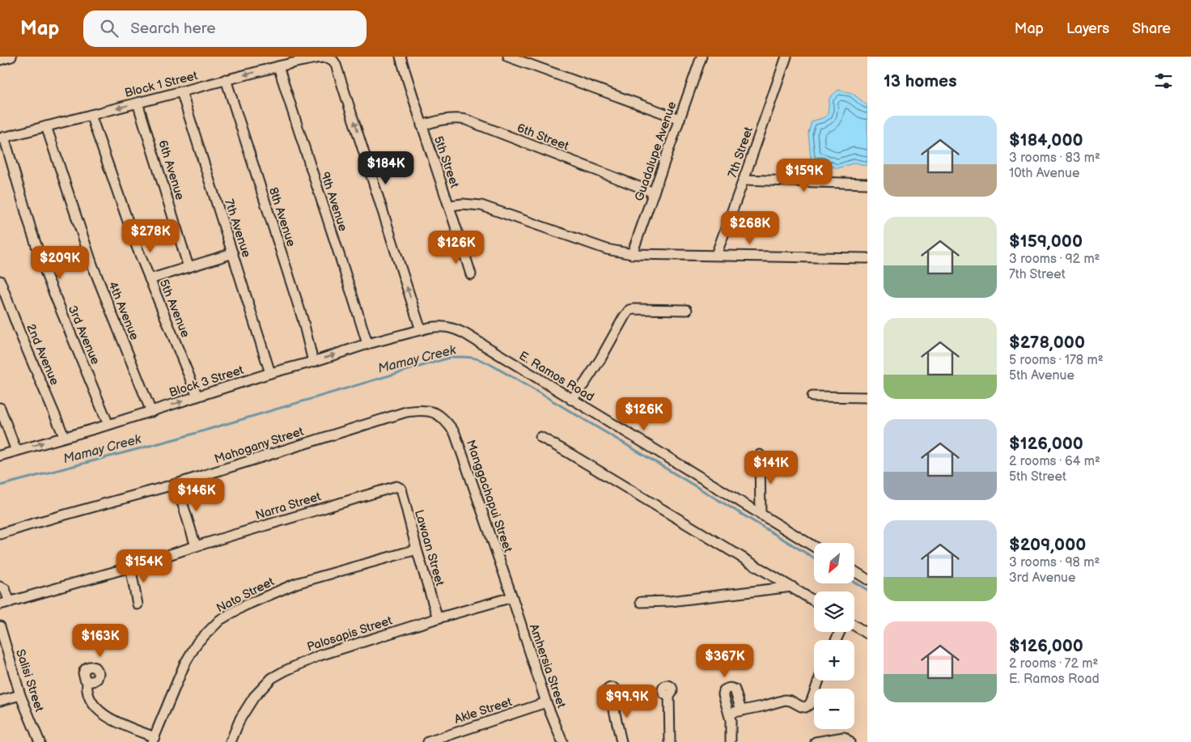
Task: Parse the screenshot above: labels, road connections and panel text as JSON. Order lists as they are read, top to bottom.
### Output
{
  "streets": {
    "street": [
      "Block 1 Street",
      "6th Street",
      "Guadalupe Avenue",
      "7th Street",
      "5th Street",
      "6th Avenue",
      "9th Avenue",
      "8th Avenue",
      "7th Avenue",
      "5th Avenue",
      "4th Avenue",
      "3rd Avenue",
      "2nd Avenue",
      "E. Ramos Road",
      "Block 3 Street",
      "Mahogany Street",
      "Manggachapui Street",
      "Narra Street",
      "Lawaan Street",
      "Nato Street",
      "Palosapis Street",
      "Amhersia Street",
      "Salisi Street",
      "Akle Street"
    ]
  },
  "crossings": [
    ["Block 1 Street", "6th Avenue"],
    ["Block 1 Street", "9th Avenue"],
    ["Block 1 Street", "8th Avenue"],
    ["Block 1 Street", "7th Avenue"],
    ["Block 1 Street", "5th Avenue"],
    ["Block 1 Street", "4th Avenue"],
    ["Block 1 Street", "3rd Avenue"],
    ["Block 1 Street", "E. Ramos Road"],
    ["Block 1 Street", "Block 3 Street"],
    ["6th Street", "Guadalupe Avenue"],
    ["6th Street", "5th Street"],
    ["9th Avenue", "Block 3 Street"],
    ["8th Avenue", "Block 3 Street"],
    ["7th Avenue", "Block 3 Street"],
    ["5th Avenue", "Block 3 Street"],
    ["4th Avenue", "Block 3 Street"],
    ["3rd Avenue", "Block 3 Street"],
    ["2nd Avenue", "Block 3 Street"],
    ["E. Ramos Road", "Block 3 Street"],
    ["Mahogany Street", "Manggachapui Street"],
    ["Manggachapui Street", "Palosapis Street"],
    ["Manggachapui Street", "Amhersia Street"],
    ["Narra Street", "Lawaan Street"],
    ["Lawaan Street", "Nato Street"],
    ["Lawaan Street", "Palosapis Street"],
    ["Palosapis Street", "Amhersia Street"],
    ["Amhersia Street", "Akle Street"]
  ],
  "one_way": ["Block 3 Street"],
  "water": ["Mamay Creek"],
  "north": "bottom left",
  "page": {
    "header": "Map",
    "search": "Search here",
    "nav": ["Map", "Layers", "Share"],
    "heading": "13 homes",
    "list": [
      {
        "name": "$184,000",
        "note": "3 rooms · 83 m² · 10th Avenue"
      },
      {
        "name": "$159,000",
        "note": "3 rooms · 92 m² · 7th Street"
      },
      {
        "name": "$278,000",
        "note": "5 rooms · 178 m² · 5th Avenue"
      },
      {
        "name": "$126,000",
        "note": "2 rooms · 64 m² · 5th Street"
      },
      {
        "name": "$209,000",
        "note": "3 rooms · 98 m² · 3rd Avenue"
      },
      {
        "name": "$126,000",
        "note": "2 rooms · 72 m² · E. Ramos Road"
      }
    ],
    "price": [
      "$184K",
      "$159K",
      "$268K",
      "$278K",
      "$126K",
      "$209K",
      "$126K",
      "$141K",
      "$146K",
      "$154K",
      "$163K",
      "$367K",
      "$99.9K"
    ],
    "map_buttons": ["+", "−"]
  }
}
